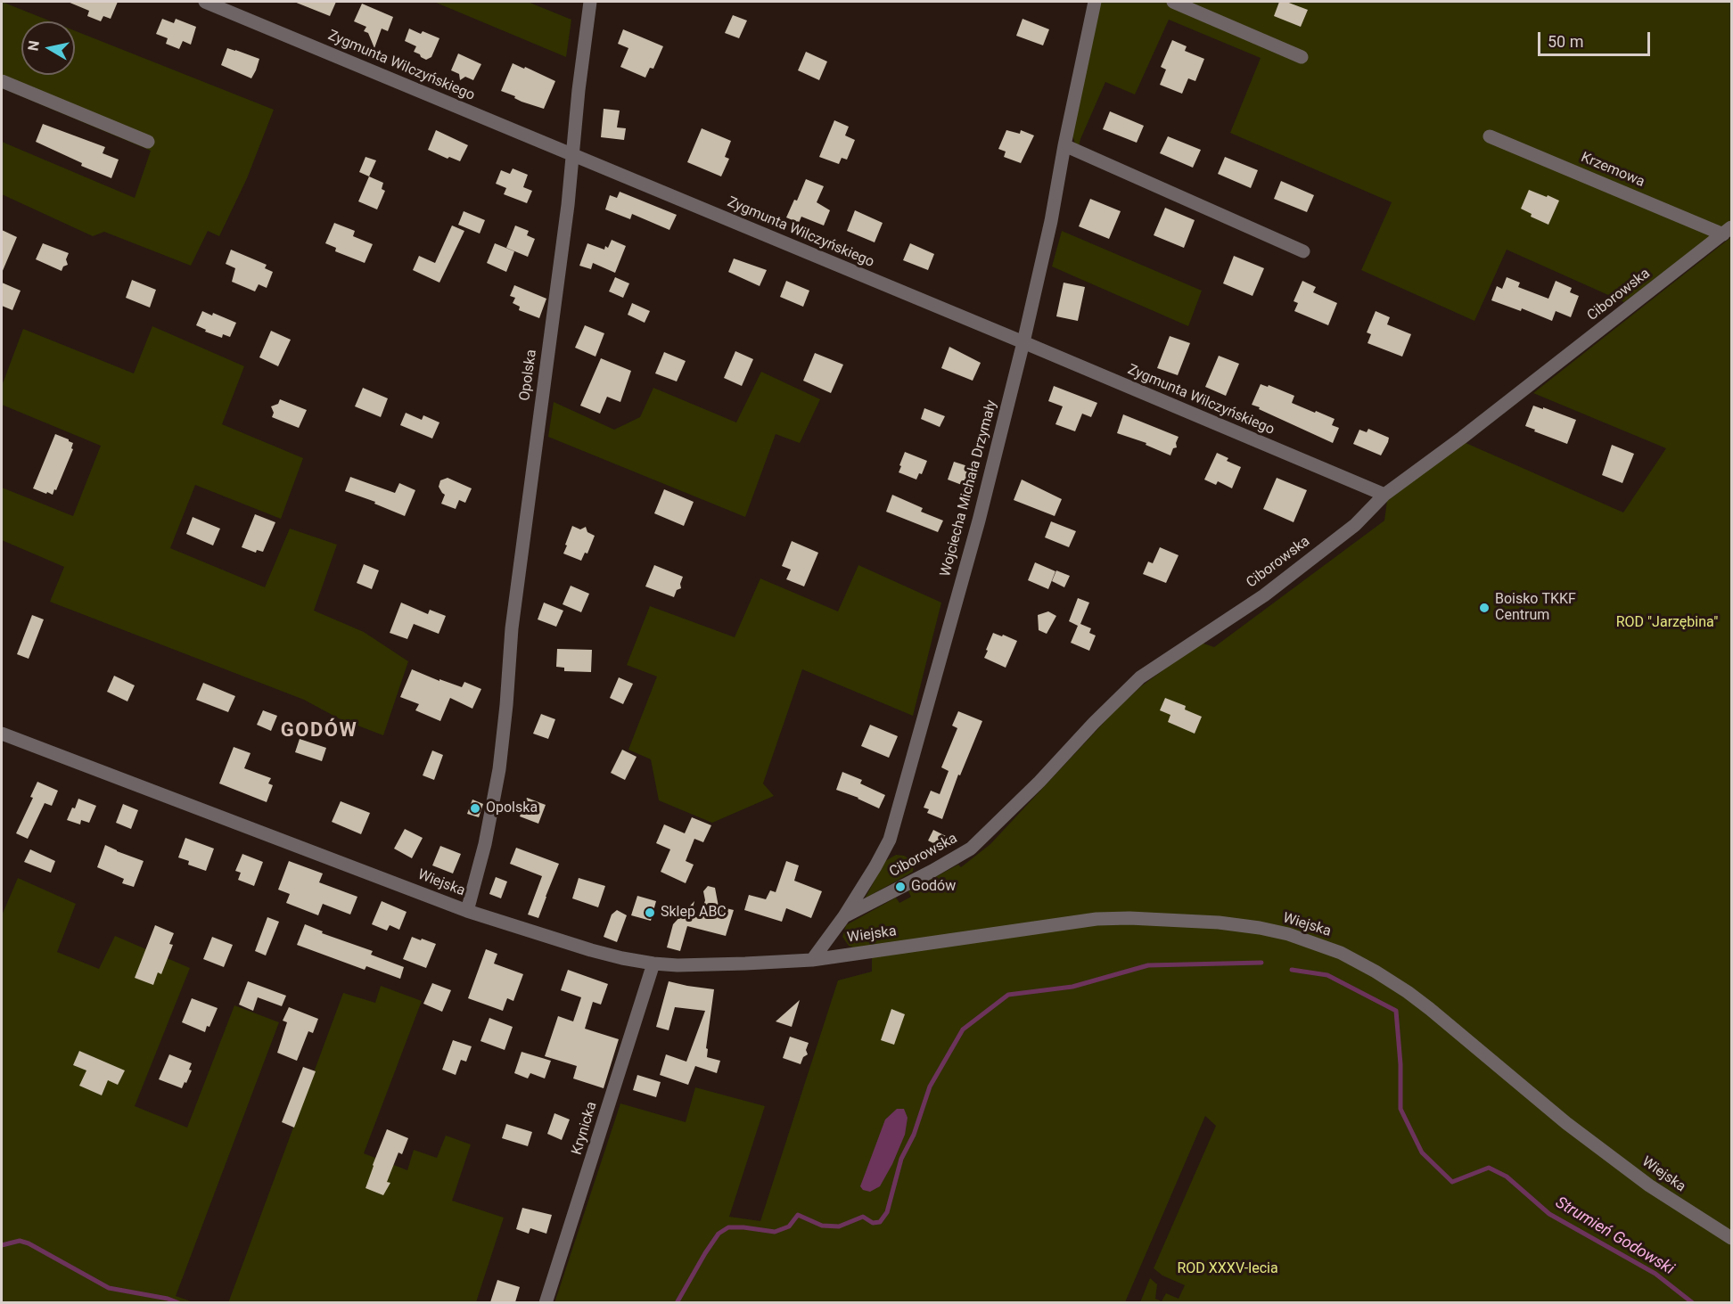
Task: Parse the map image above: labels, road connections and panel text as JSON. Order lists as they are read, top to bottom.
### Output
{
  "streets": {
    "street": [
      "Zygmunta Wilczyńskiego",
      "Krzemowa",
      "Ciborowska",
      "Opolska",
      "Wojciecha Michała Drzymały",
      "Wiejska",
      "Krynicka"
    ]
  },
  "crossings": [
    ["Zygmunta Wilczyńskiego", "Ciborowska"],
    ["Zygmunta Wilczyńskiego", "Opolska"],
    ["Zygmunta Wilczyńskiego", "Wojciecha Michała Drzymały"],
    ["Krzemowa", "Ciborowska"],
    ["Ciborowska", "Wojciecha Michała Drzymały"],
    ["Opolska", "Wiejska"],
    ["Wojciecha Michała Drzymały", "Wiejska"],
    ["Wiejska", "Krynicka"]
  ],
  "districts": ["GODÓW"],
  "water": ["Strumień Godowski"],
  "parks": ["ROD \"Jarzębina\"", "ROD XXXV-lecia"],
  "places": [
    "Boisko TKKF Centrum",
    "Opolska",
    "Godów",
    "Sklep ABC"
  ],
  "scale_bar": "50 m",
  "north": "left"
}
